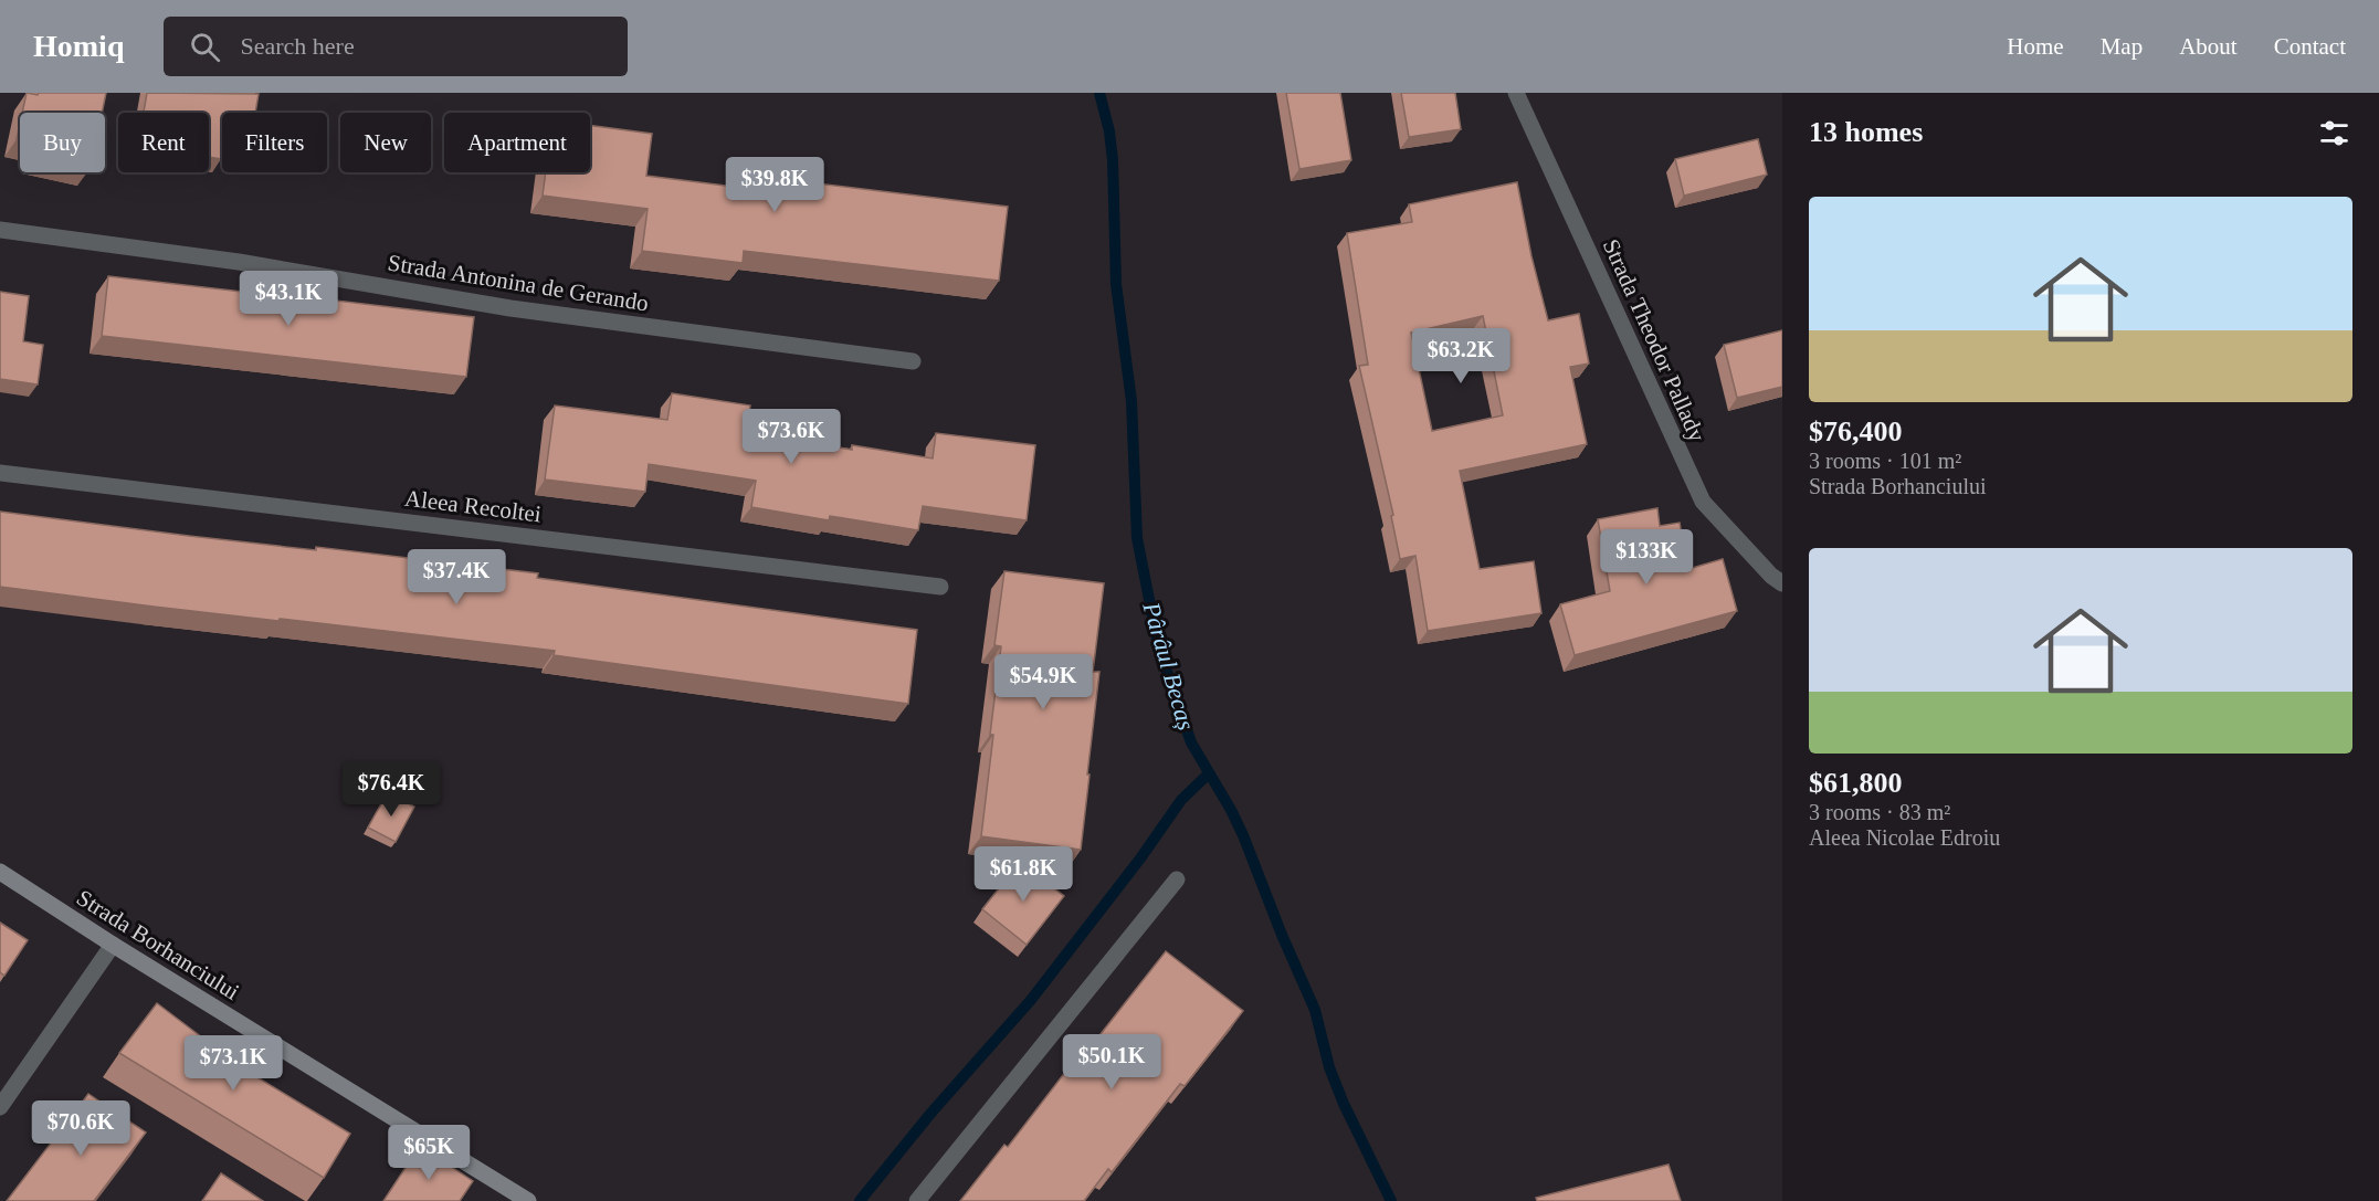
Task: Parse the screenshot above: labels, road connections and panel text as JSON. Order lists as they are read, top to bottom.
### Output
{
  "streets": {
    "main road": ["Strada Borhanciului"],
    "street": ["Strada Antonina de Gerando", "Strada Theodor Pallady", "Aleea Recoltei"]
  },
  "water": ["Pârâul Becaș"],
  "page": {
    "header": "Homiq",
    "search": "Search here",
    "nav": [
      "Home",
      "Map",
      "About",
      "Contact"
    ],
    "heading": "13 homes",
    "chip": [
      "Buy",
      "Rent",
      "Filters",
      "New",
      "Apartment"
    ],
    "price": [
      "$39.8K",
      "$43.1K",
      "$63.2K",
      "$73.6K",
      "$133K",
      "$37.4K",
      "$54.9K",
      "$76.4K",
      "$61.8K",
      "$50.1K",
      "$73.1K",
      "$70.6K",
      "$65K"
    ],
    "list": [
      {
        "name": "$76,400",
        "note": "3 rooms · 101 m² · Strada Borhanciului"
      },
      {
        "name": "$61,800",
        "note": "3 rooms · 83 m² · Aleea Nicolae Edroiu"
      }
    ]
  }
}
